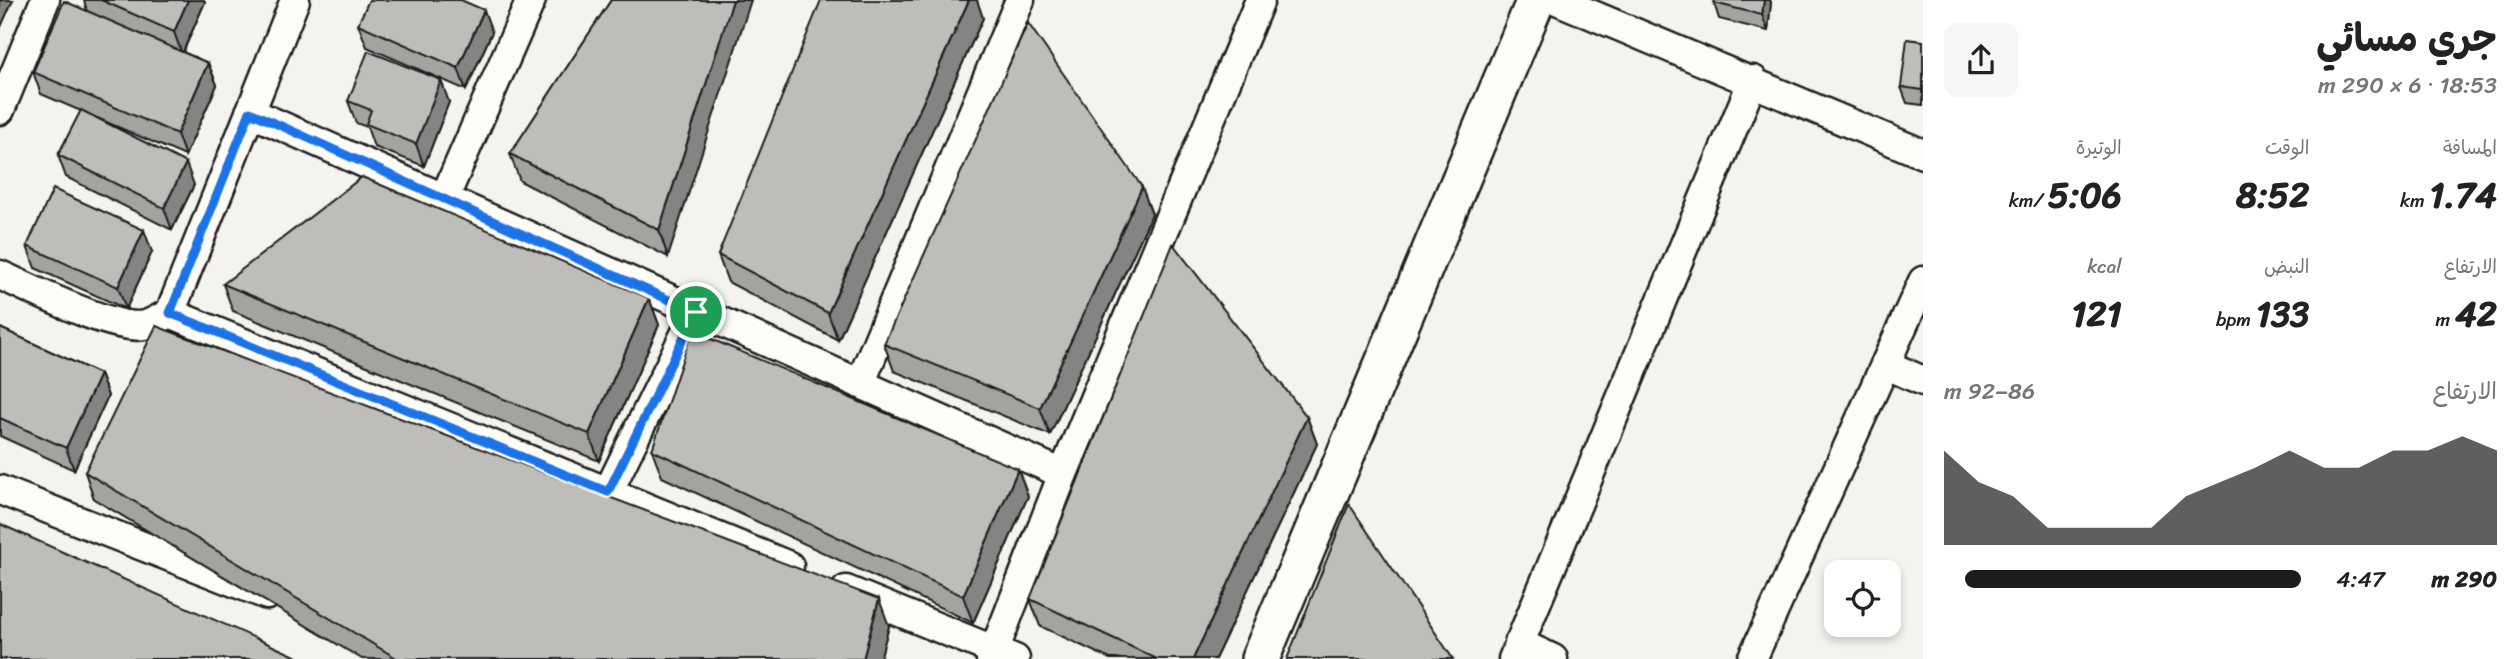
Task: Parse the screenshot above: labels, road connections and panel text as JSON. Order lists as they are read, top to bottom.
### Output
{
  "page": {
    "heading": ["جري مسائي", "18:53 · 6 × 290 m"],
    "stats": [
      ["المسافة", "1.74 km"],
      ["الوقت", "8:52"],
      ["الوتيرة", "5:06 /km"],
      ["الارتفاع", "42 m"],
      ["النبض", "133 bpm"],
      ["kcal", "121"]
    ],
    "chart": ["الارتفاع", "86–92 m"],
    "list": [
      {
        "name": "290 m",
        "note": "4:47"
      }
    ]
  }
}
